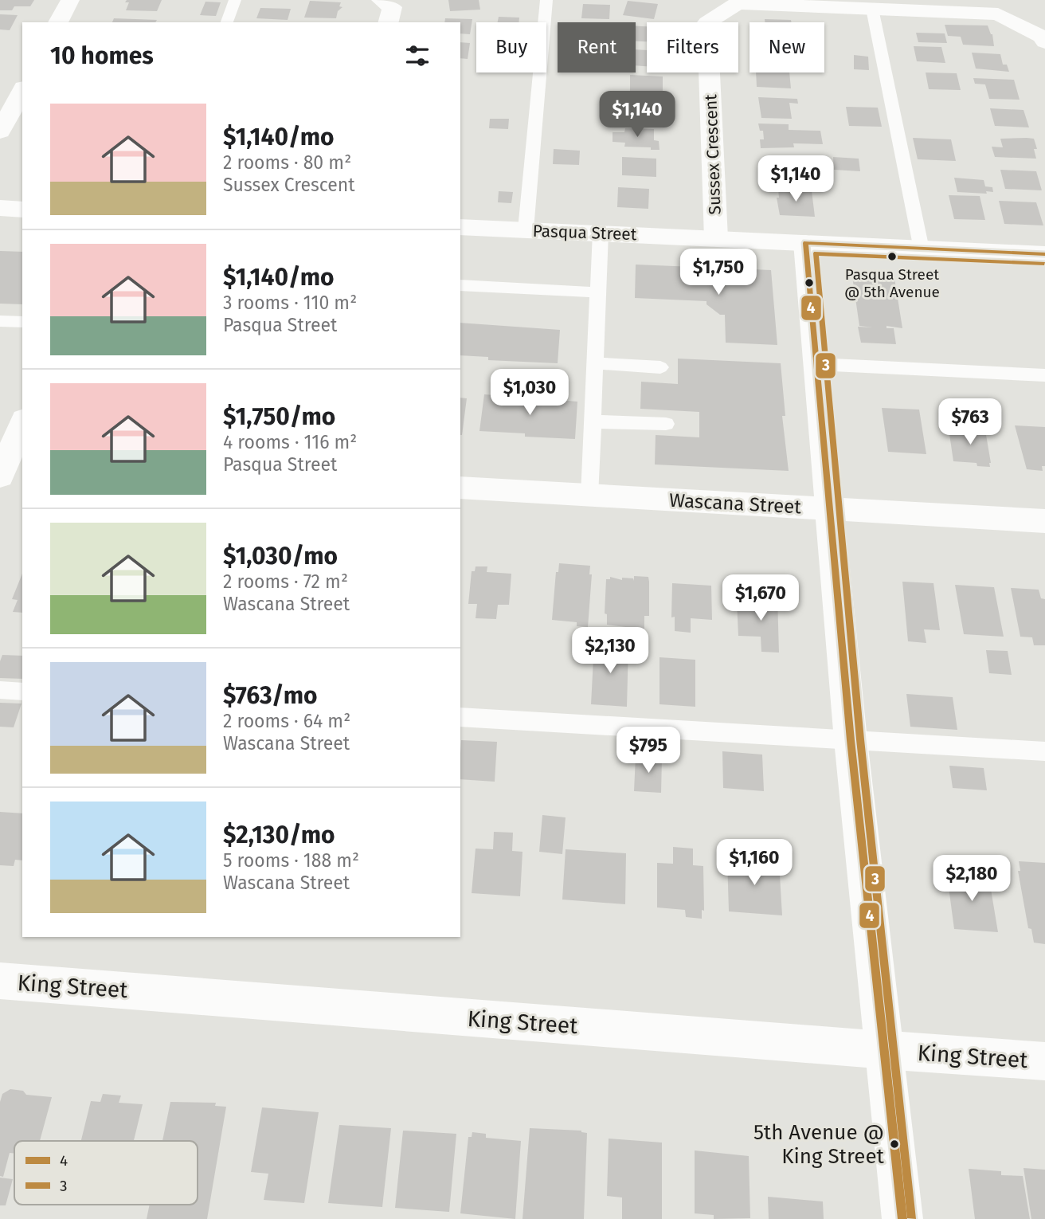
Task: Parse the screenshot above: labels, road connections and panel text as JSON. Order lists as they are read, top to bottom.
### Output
{
  "streets": {
    "street": [
      "Sussex Crescent",
      "Pasqua Street",
      "Wascana Street",
      "King Street"
    ]
  },
  "crossings": [
    ["Sussex Crescent", "Pasqua Street"]
  ],
  "places": ["Pasqua Street @ 5th Avenue", "5th Avenue @ King Street"],
  "lines": ["transit line 4", "transit line 3"],
  "legend": ["4", "3"],
  "page": {
    "chip": [
      "Buy",
      "Rent",
      "Filters",
      "New"
    ],
    "heading": "10 homes",
    "list": [
      {
        "name": "$1,140/mo",
        "note": "2 rooms · 80 m² · Sussex Crescent"
      },
      {
        "name": "$1,140/mo",
        "note": "3 rooms · 110 m² · Pasqua Street"
      },
      {
        "name": "$1,750/mo",
        "note": "4 rooms · 116 m² · Pasqua Street"
      },
      {
        "name": "$1,030/mo",
        "note": "2 rooms · 72 m² · Wascana Street"
      },
      {
        "name": "$763/mo",
        "note": "2 rooms · 64 m² · Wascana Street"
      },
      {
        "name": "$2,130/mo",
        "note": "5 rooms · 188 m² · Wascana Street"
      }
    ],
    "price": [
      "$1,140",
      "$1,140",
      "$1,750",
      "$1,030",
      "$763",
      "$1,670",
      "$2,130",
      "$795",
      "$1,160",
      "$2,180"
    ]
  }
}
